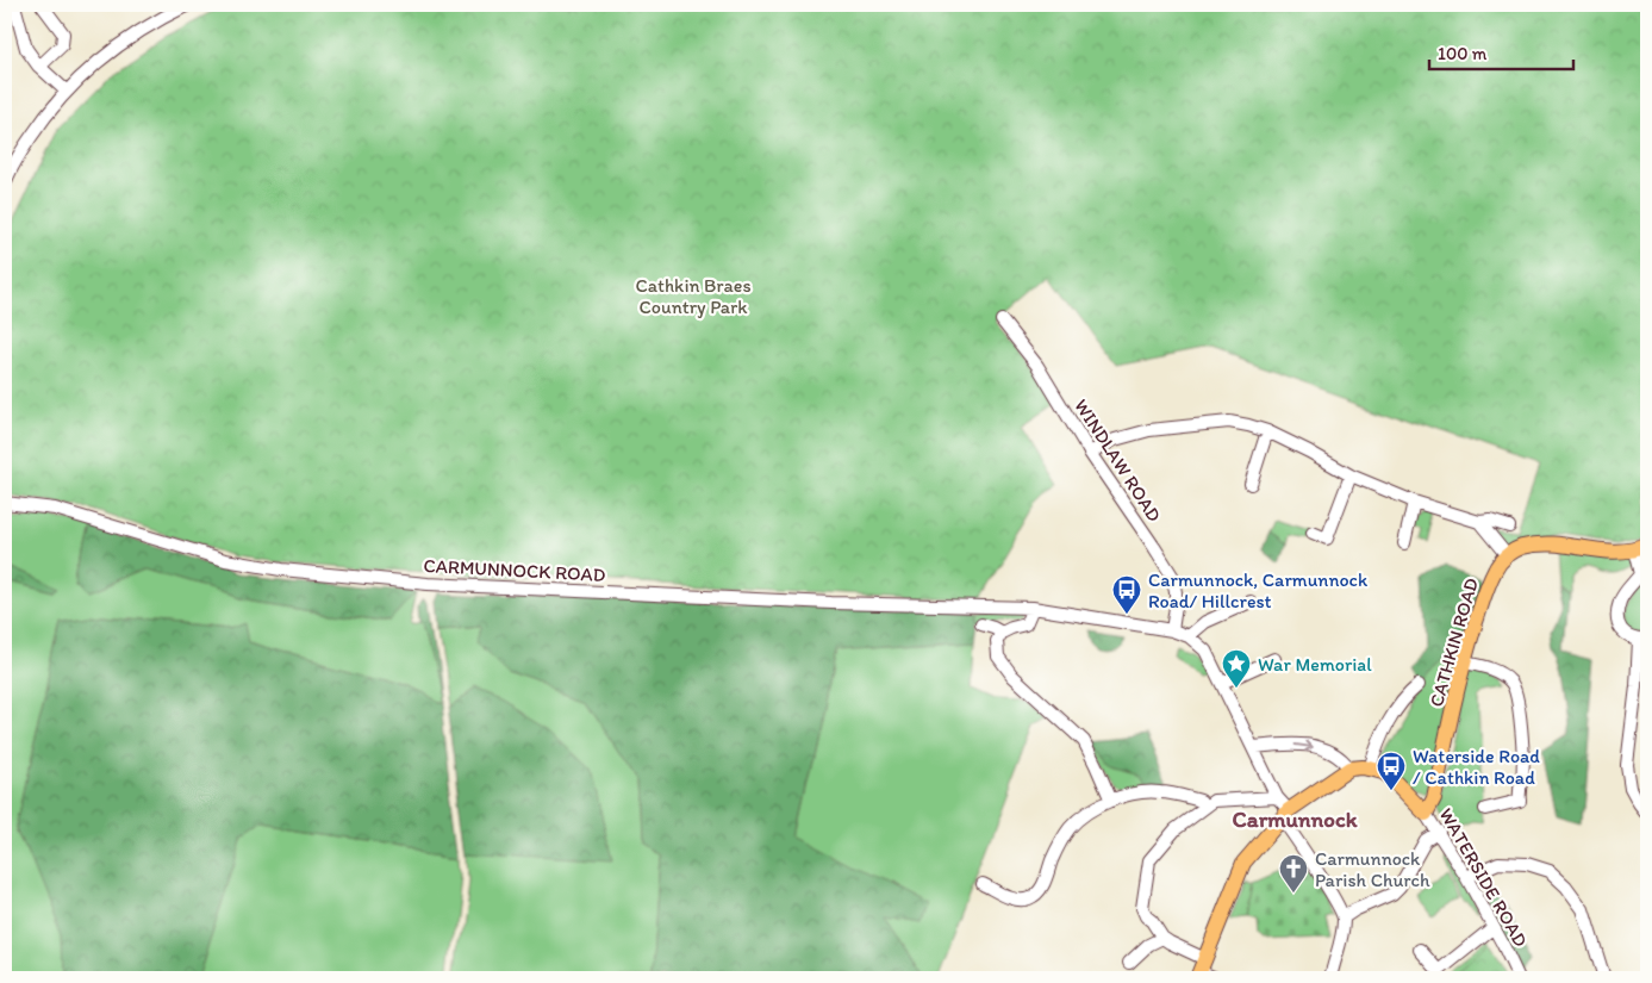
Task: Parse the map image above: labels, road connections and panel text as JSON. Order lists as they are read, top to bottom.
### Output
{
  "streets": {
    "main road": ["CATHKIN ROAD", "WATERSIDE ROAD"],
    "street": ["WINDLAW ROAD", "CARMUNNOCK ROAD"]
  },
  "crossings": [
    ["WINDLAW ROAD", "CARMUNNOCK ROAD"],
    ["CATHKIN ROAD", "WATERSIDE ROAD"]
  ],
  "districts": ["Carmunnock"],
  "parks": ["Cathkin Braes Country Park"],
  "places": {
    "bus stop": ["Carmunnock, Carmunnock Road/ Hillcrest", "Waterside Road / Cathkin Road"],
    "place": ["War Memorial"],
    "church": ["Carmunnock Parish Church"]
  },
  "scale_bar": "100 m"
}
